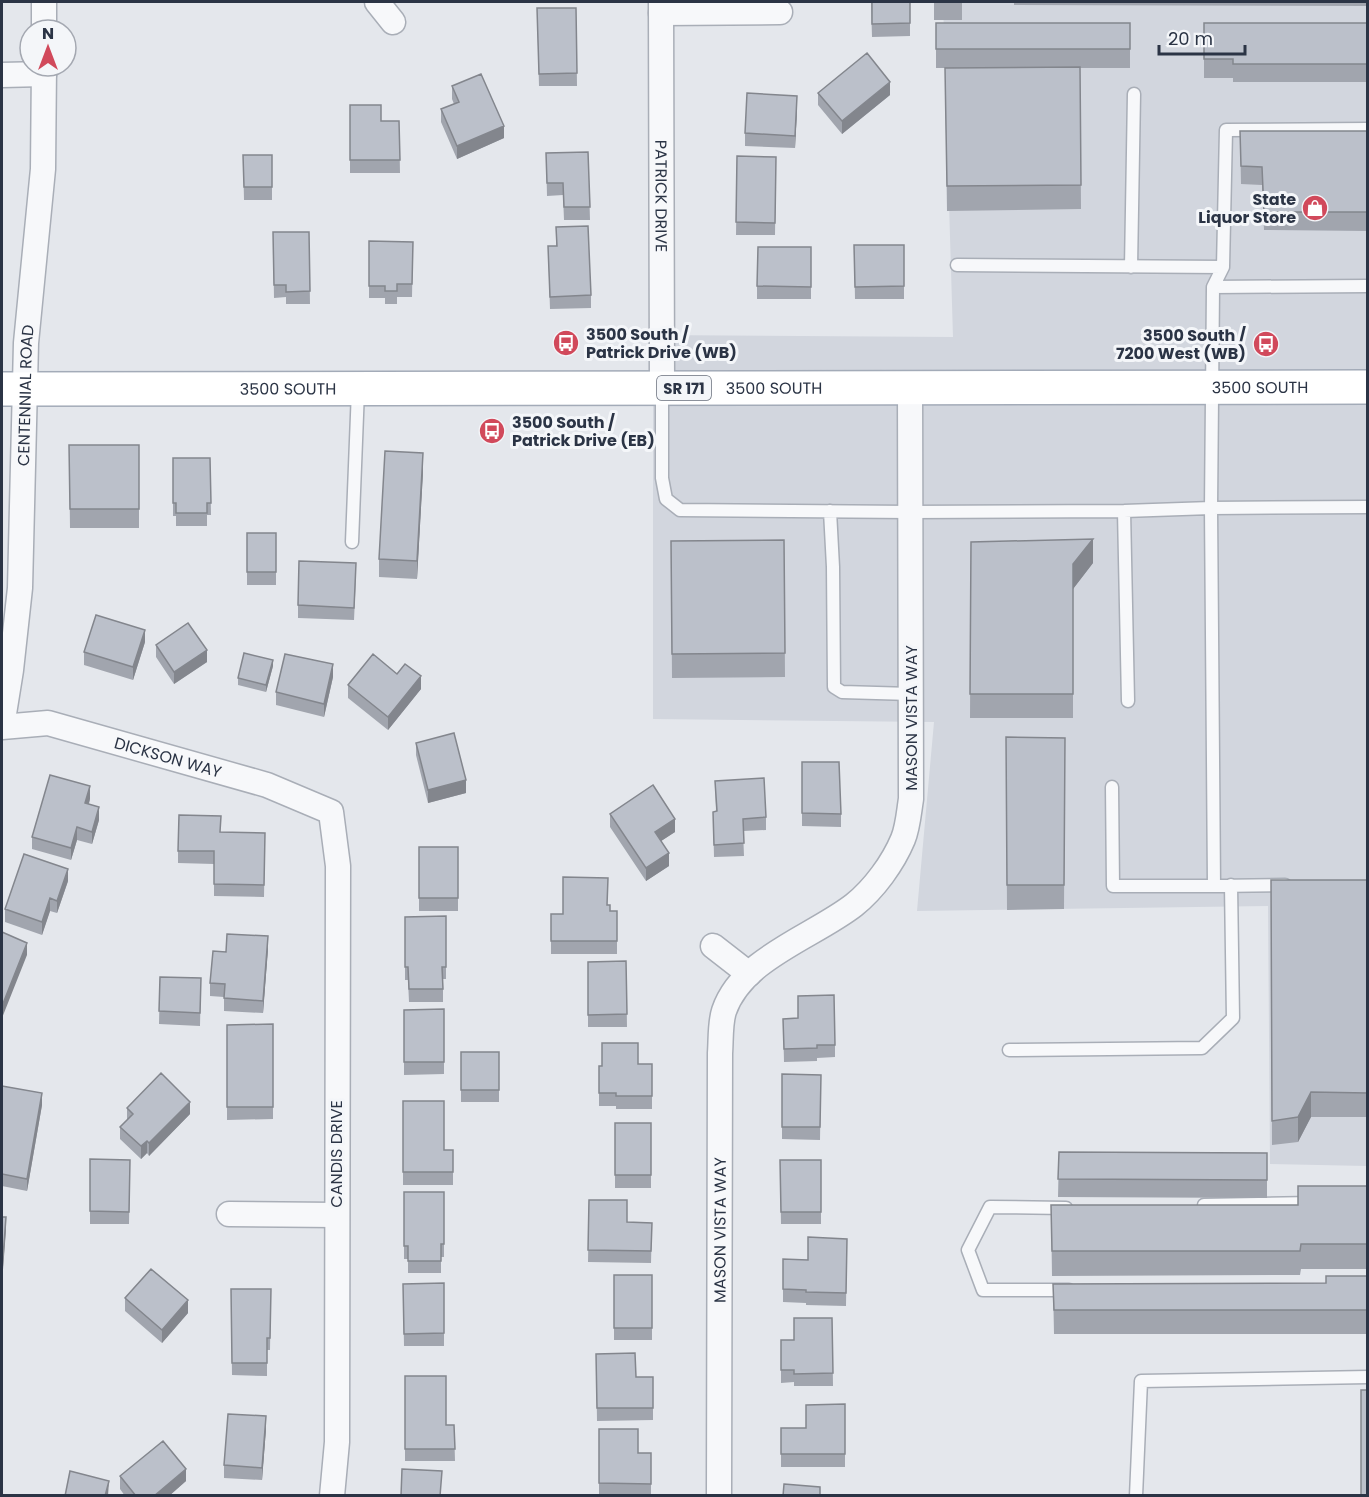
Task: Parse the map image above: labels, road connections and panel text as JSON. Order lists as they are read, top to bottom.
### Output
{
  "streets": {
    "main road": ["3500 SOUTH", "SR 171"],
    "street": [
      "PATRICK DRIVE",
      "CENTENNIAL ROAD",
      "MASON VISTA WAY",
      "DICKSON WAY",
      "CANDIS DRIVE"
    ]
  },
  "crossings": [
    ["PATRICK DRIVE", "3500 SOUTH"],
    ["3500 SOUTH", "CENTENNIAL ROAD"],
    ["3500 SOUTH", "MASON VISTA WAY"],
    ["CENTENNIAL ROAD", "DICKSON WAY"],
    ["DICKSON WAY", "CANDIS DRIVE"]
  ],
  "places": {
    "shop": ["State Liquor Store"],
    "bus stop": ["3500 South / Patrick Drive (WB)", "3500 South / 7200 West (WB)", "3500 South / Patrick Drive (EB)"]
  },
  "scale_bar": "20 m",
  "north": "top"
}
